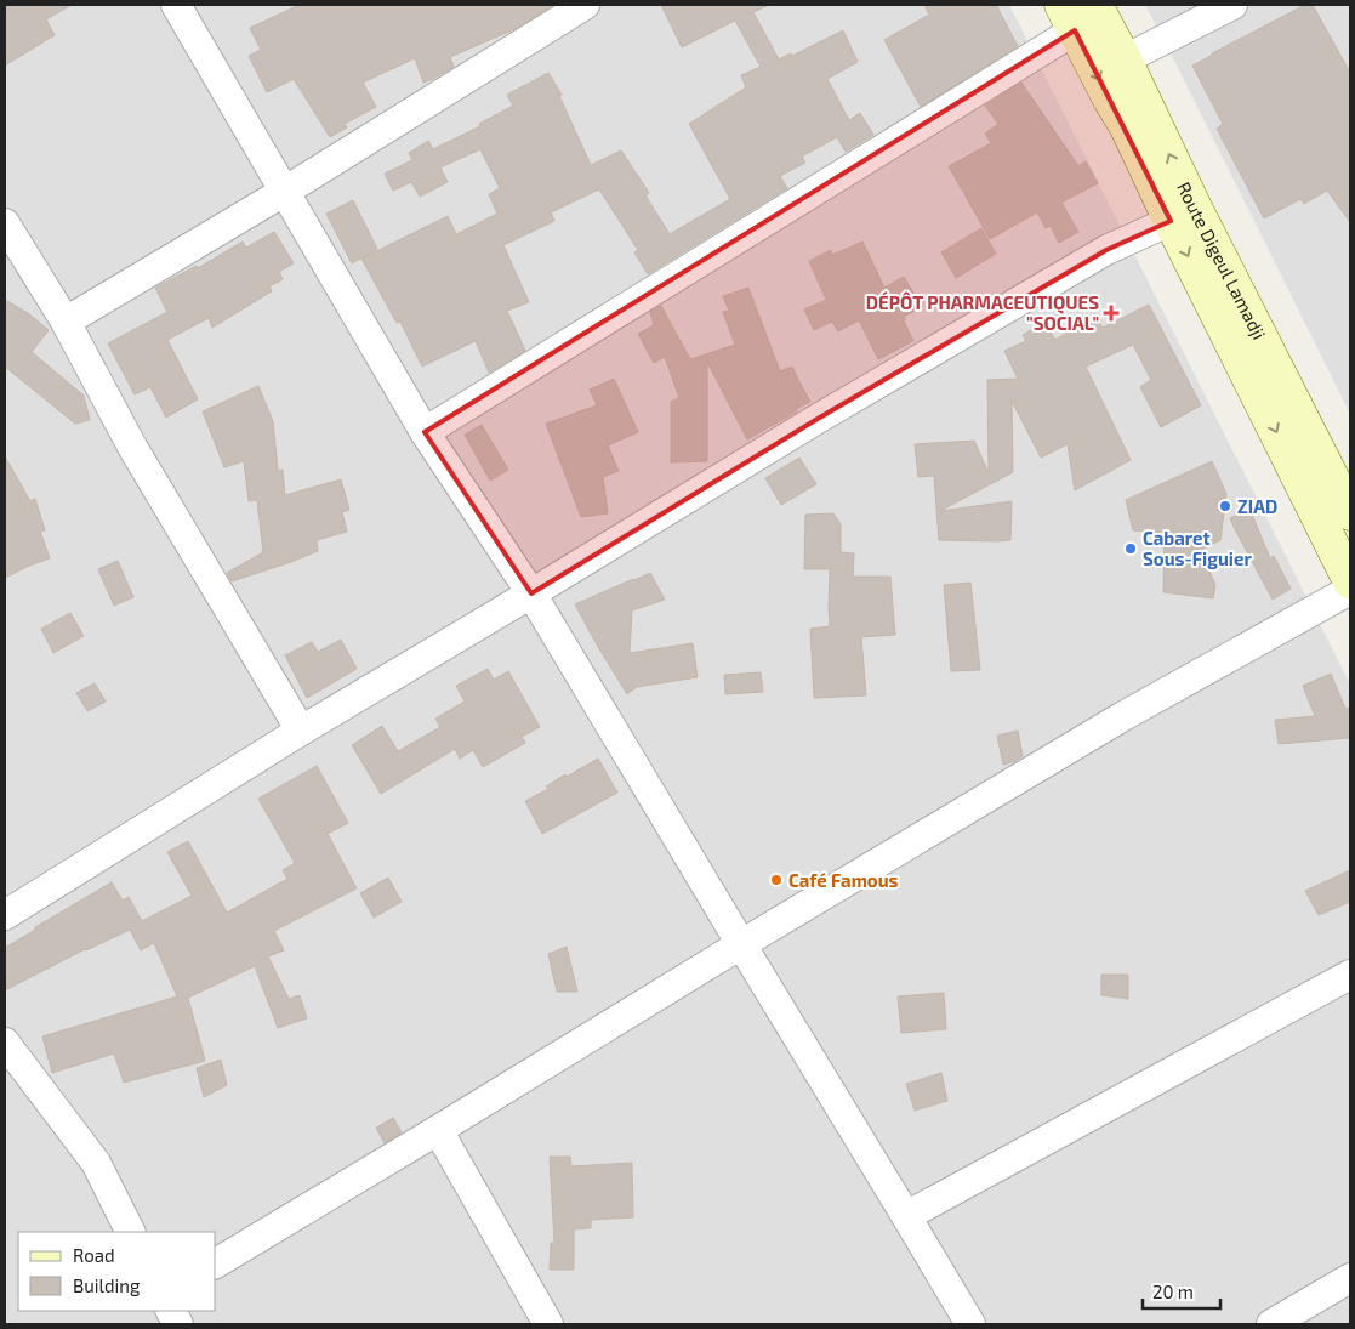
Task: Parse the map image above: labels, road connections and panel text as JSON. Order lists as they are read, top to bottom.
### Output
{
  "streets": {
    "main road": ["Route Digeul Lamadji"]
  },
  "places": {
    "health": ["DÉPÔT PHARMACEUTIQUES \"SOCIAL\""],
    "other": ["ZIAD", "Cabaret Sous-Figuier", "Café Famous"]
  },
  "legend": ["Road", "Building"],
  "scale_bar": "20 m"
}
